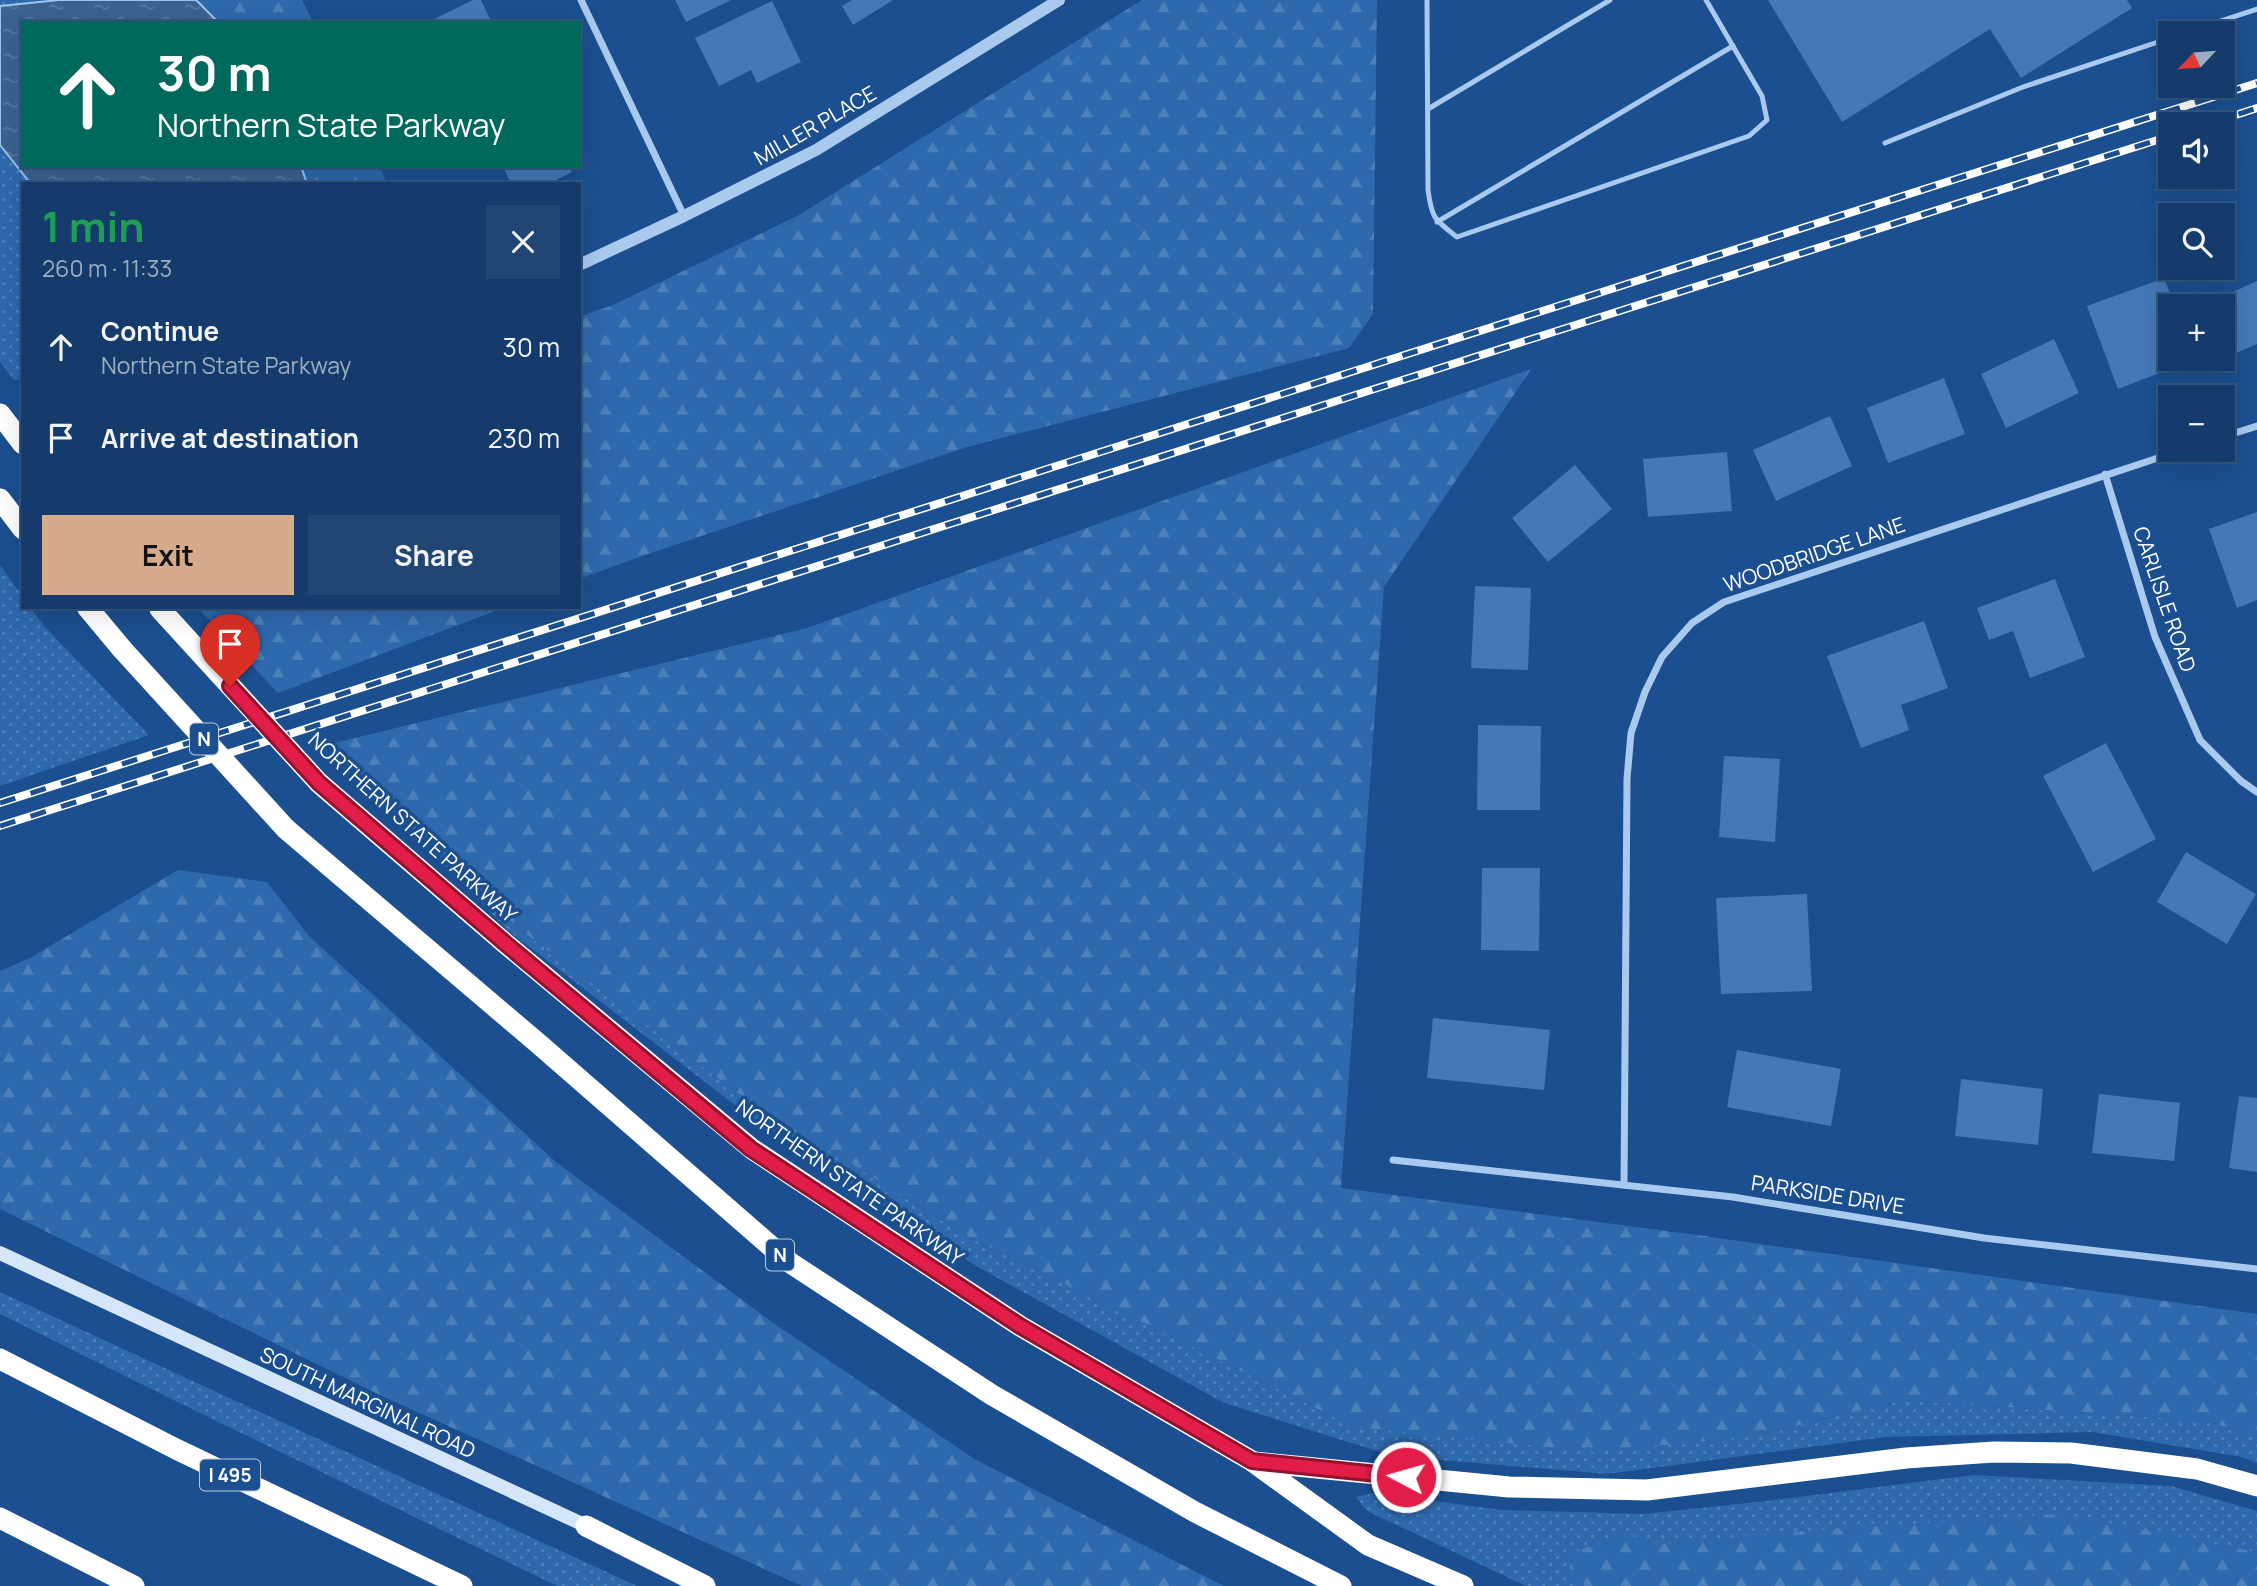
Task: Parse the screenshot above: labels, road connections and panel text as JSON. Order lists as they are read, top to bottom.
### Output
{
  "streets": {
    "highway": ["N", "NORTHERN STATE PARKWAY", "I 495"],
    "main road": ["SOUTH MARGINAL ROAD"],
    "street": [
      "MILLER PLACE",
      "WOODBRIDGE LANE",
      "CARLISLE ROAD",
      "PARKSIDE DRIVE"
    ]
  },
  "crossings": [
    ["WOODBRIDGE LANE", "CARLISLE ROAD"],
    ["WOODBRIDGE LANE", "PARKSIDE DRIVE"]
  ],
  "north": "bottom left",
  "page": {
    "map_buttons": ["+", "−"],
    "turn": ["30 m", "Northern State Parkway"],
    "heading": ["1 min", "260 m · 11:33"],
    "list": [
      {
        "name": "Continue",
        "note": "Northern State Parkway",
        "value": "30 m"
      },
      {
        "name": "Arrive at destination",
        "value": "230 m"
      }
    ],
    "buttons": ["Exit", "Share"]
  }
}
